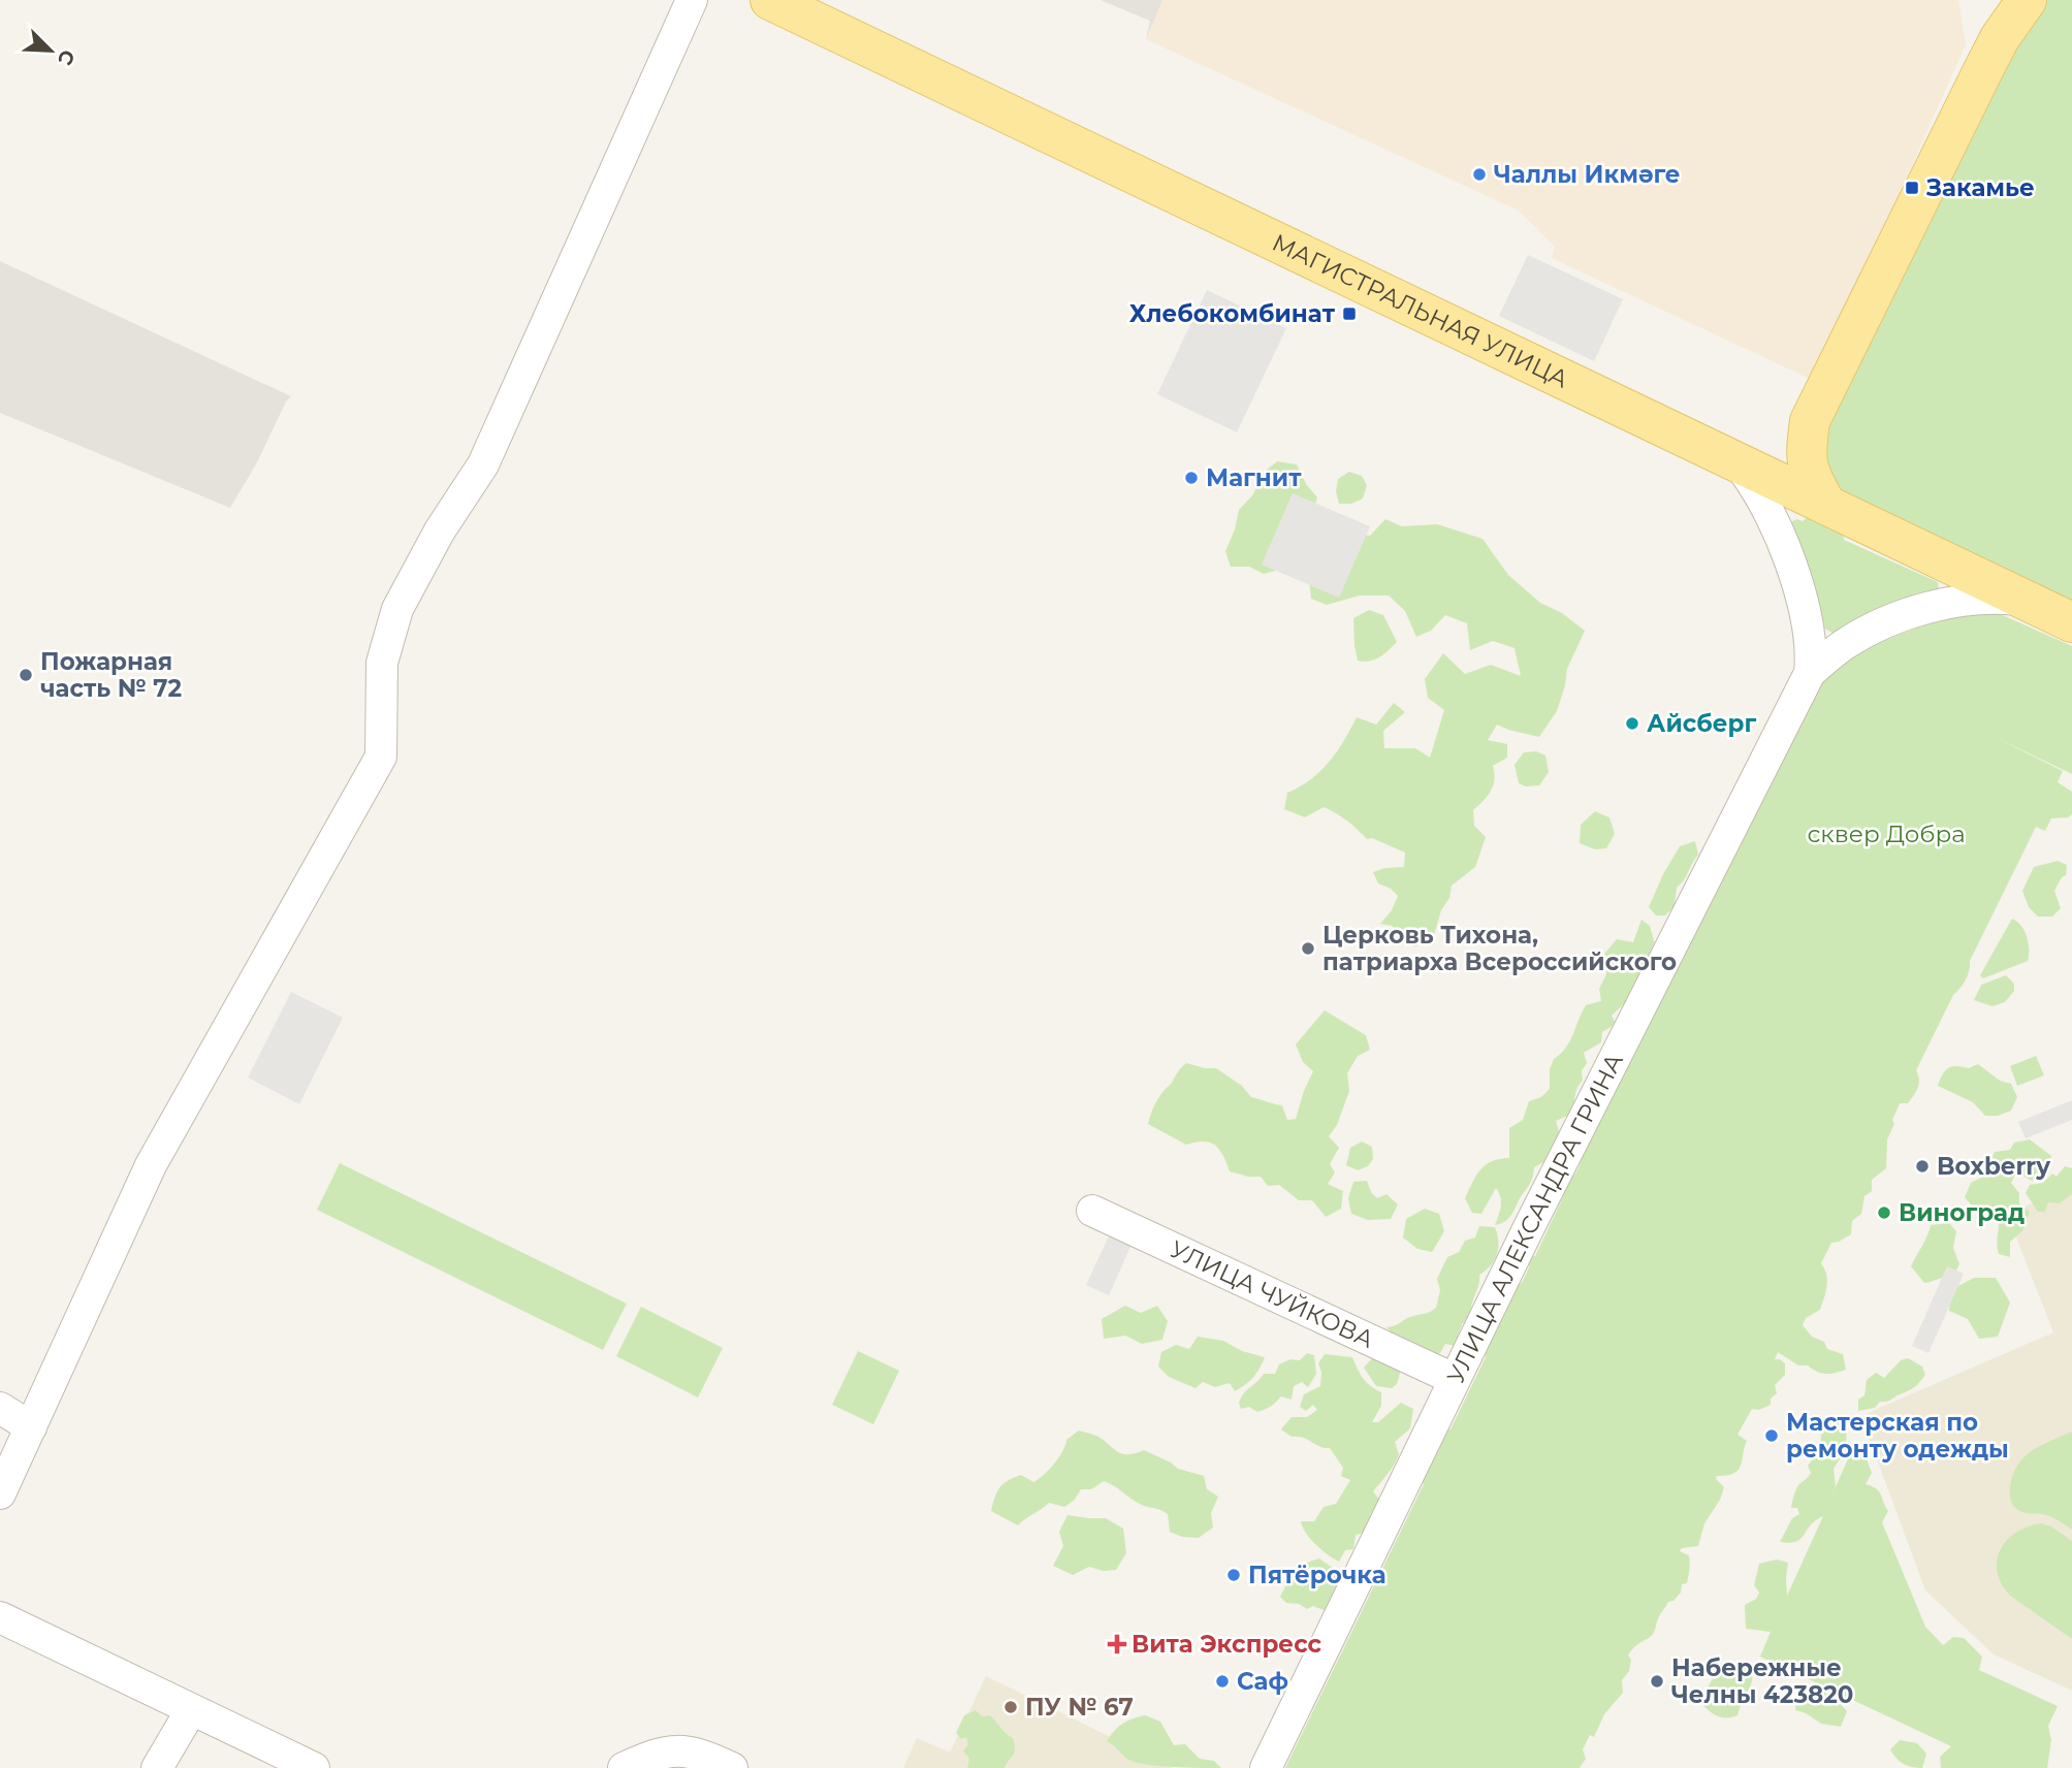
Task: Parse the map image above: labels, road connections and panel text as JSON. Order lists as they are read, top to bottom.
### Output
{
  "streets": {
    "main road": ["МАГИСТРАЛЬНАЯ УЛИЦА"],
    "street": ["УЛИЦА АЛЕКСАНДРА ГРИНА", "УЛИЦА ЧУЙКОВА"]
  },
  "crossings": [
    ["УЛИЦА АЛЕКСАНДРА ГРИНА", "УЛИЦА ЧУЙКОВА"]
  ],
  "parks": ["сквер Добра"],
  "places": {
    "other": [
      "Чаллы Икмәге",
      "Магнит",
      "Пожарная часть № 72",
      "Айсберг",
      "Церковь Тихона, патриарха Всероссийского",
      "Boxberry",
      "Виноград",
      "Мастерская по ремонту одежды",
      "Пятёрочка",
      "Саф",
      "Набережные Челны 423820",
      "ПУ № 67"
    ],
    "transit": ["Закамье", "Хлебокомбинат"],
    "health": ["Вита Экспресс"]
  },
  "north": "bottom right"
}
